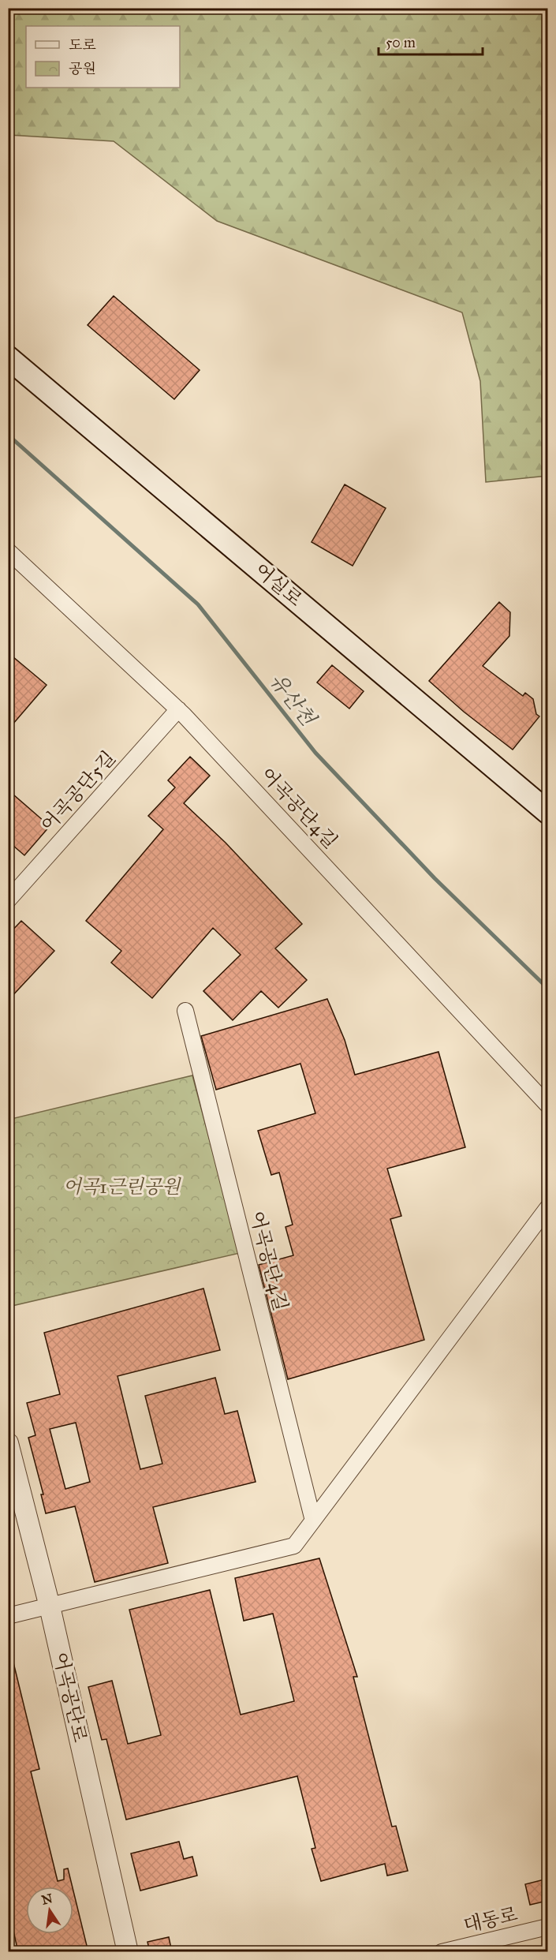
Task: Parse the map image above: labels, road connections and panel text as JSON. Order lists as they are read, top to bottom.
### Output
{
  "streets": {
    "main road": ["어실로"],
    "street": [
      "어곡공단5길",
      "어곡공단4길",
      "어곡공단로",
      "대동로"
    ]
  },
  "crossings": [
    ["어곡공단5길", "어곡공단4길"]
  ],
  "water": ["유산천"],
  "parks": ["어곡1근린공원"],
  "legend": ["도로", "공원"],
  "scale_bar": "50 m",
  "north": "top"
}
